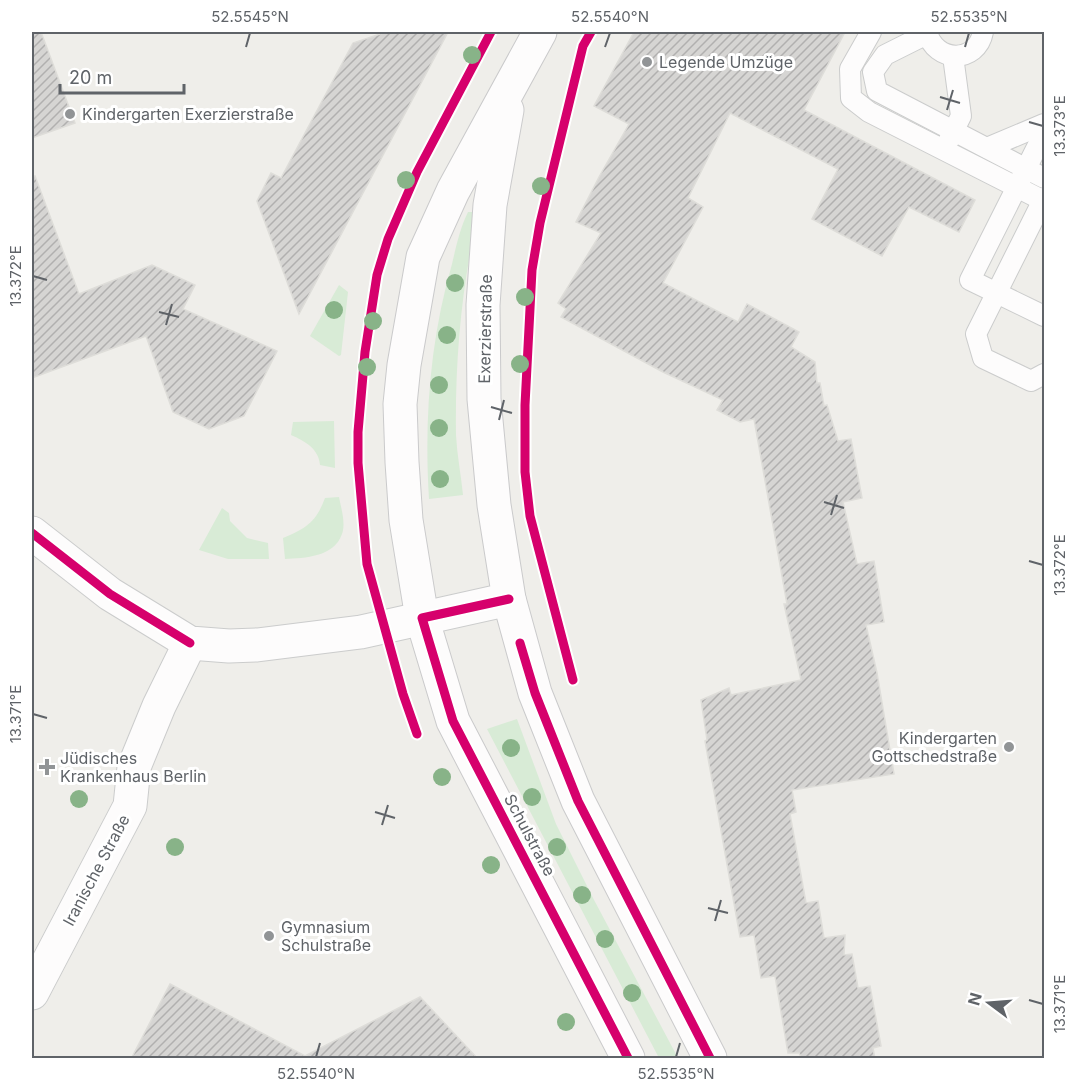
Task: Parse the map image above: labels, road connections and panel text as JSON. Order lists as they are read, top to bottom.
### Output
{
  "streets": {
    "main road": ["Exerzierstraße", "Schulstraße", "Iranische Straße"]
  },
  "crossings": [
    ["Exerzierstraße", "Schulstraße"]
  ],
  "places": {
    "other": [
      "Legende Umzüge",
      "Kindergarten Exerzierstraße",
      "Kindergarten Gottschedstraße",
      "Gymnasium Schulstraße"
    ],
    "health": ["Jüdisches Krankenhaus Berlin"]
  },
  "scale_bar": "20 m",
  "north": "left",
  "coordinates": [
    "52.5545°N",
    "52.5540°N",
    "52.5535°N",
    "13.373°E",
    "13.372°E",
    "13.371°E"
  ]
}
